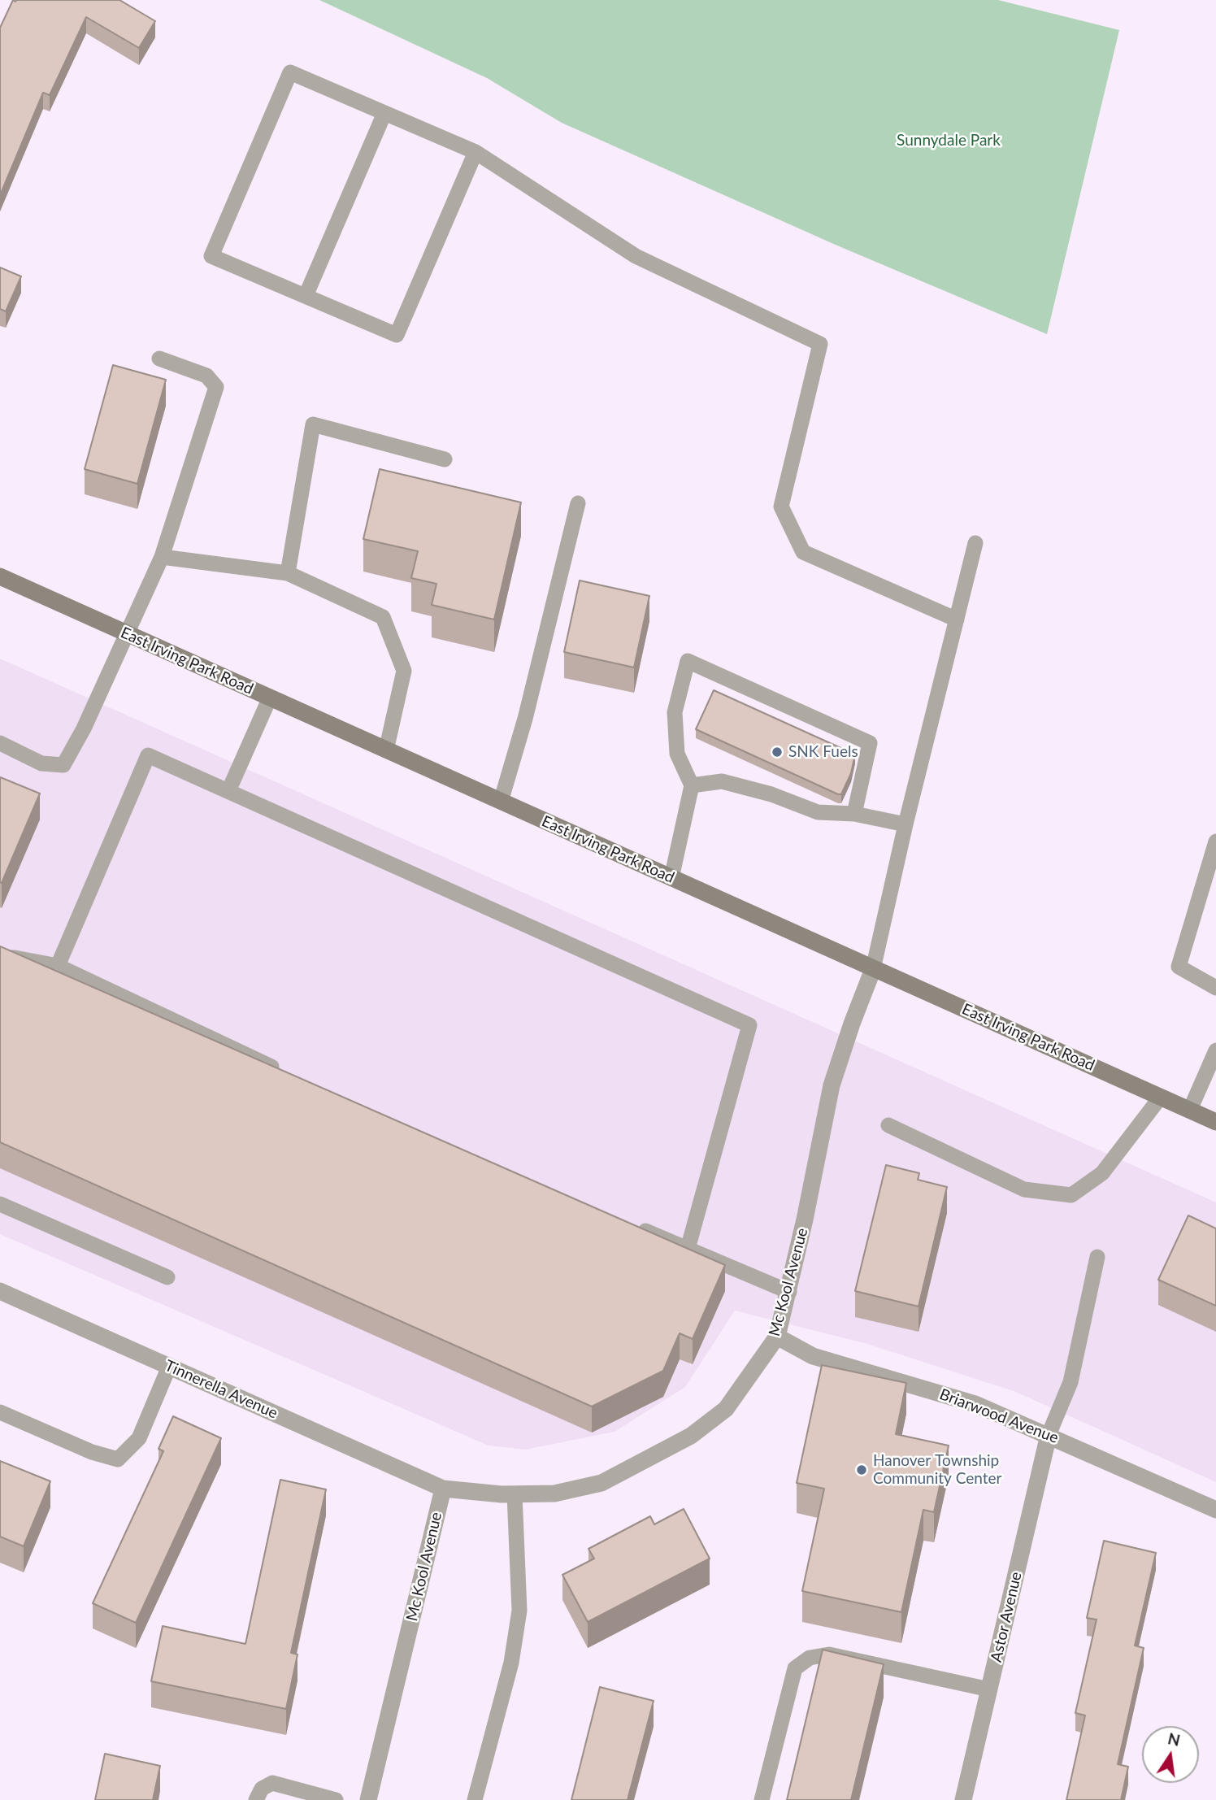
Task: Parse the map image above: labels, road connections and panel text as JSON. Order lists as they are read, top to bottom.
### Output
{
  "streets": {
    "main road": ["East Irving Park Road"],
    "street": [
      "Mc Kool Avenue",
      "Tinnerella Avenue",
      "Briarwood Avenue",
      "Astor Avenue"
    ]
  },
  "crossings": [
    ["East Irving Park Road", "Mc Kool Avenue"],
    ["Mc Kool Avenue", "Tinnerella Avenue"],
    ["Mc Kool Avenue", "Briarwood Avenue"],
    ["Briarwood Avenue", "Astor Avenue"]
  ],
  "parks": ["Sunnydale Park"],
  "places": ["SNK Fuels", "Hanover Township Community Center"],
  "north": "top"
}
